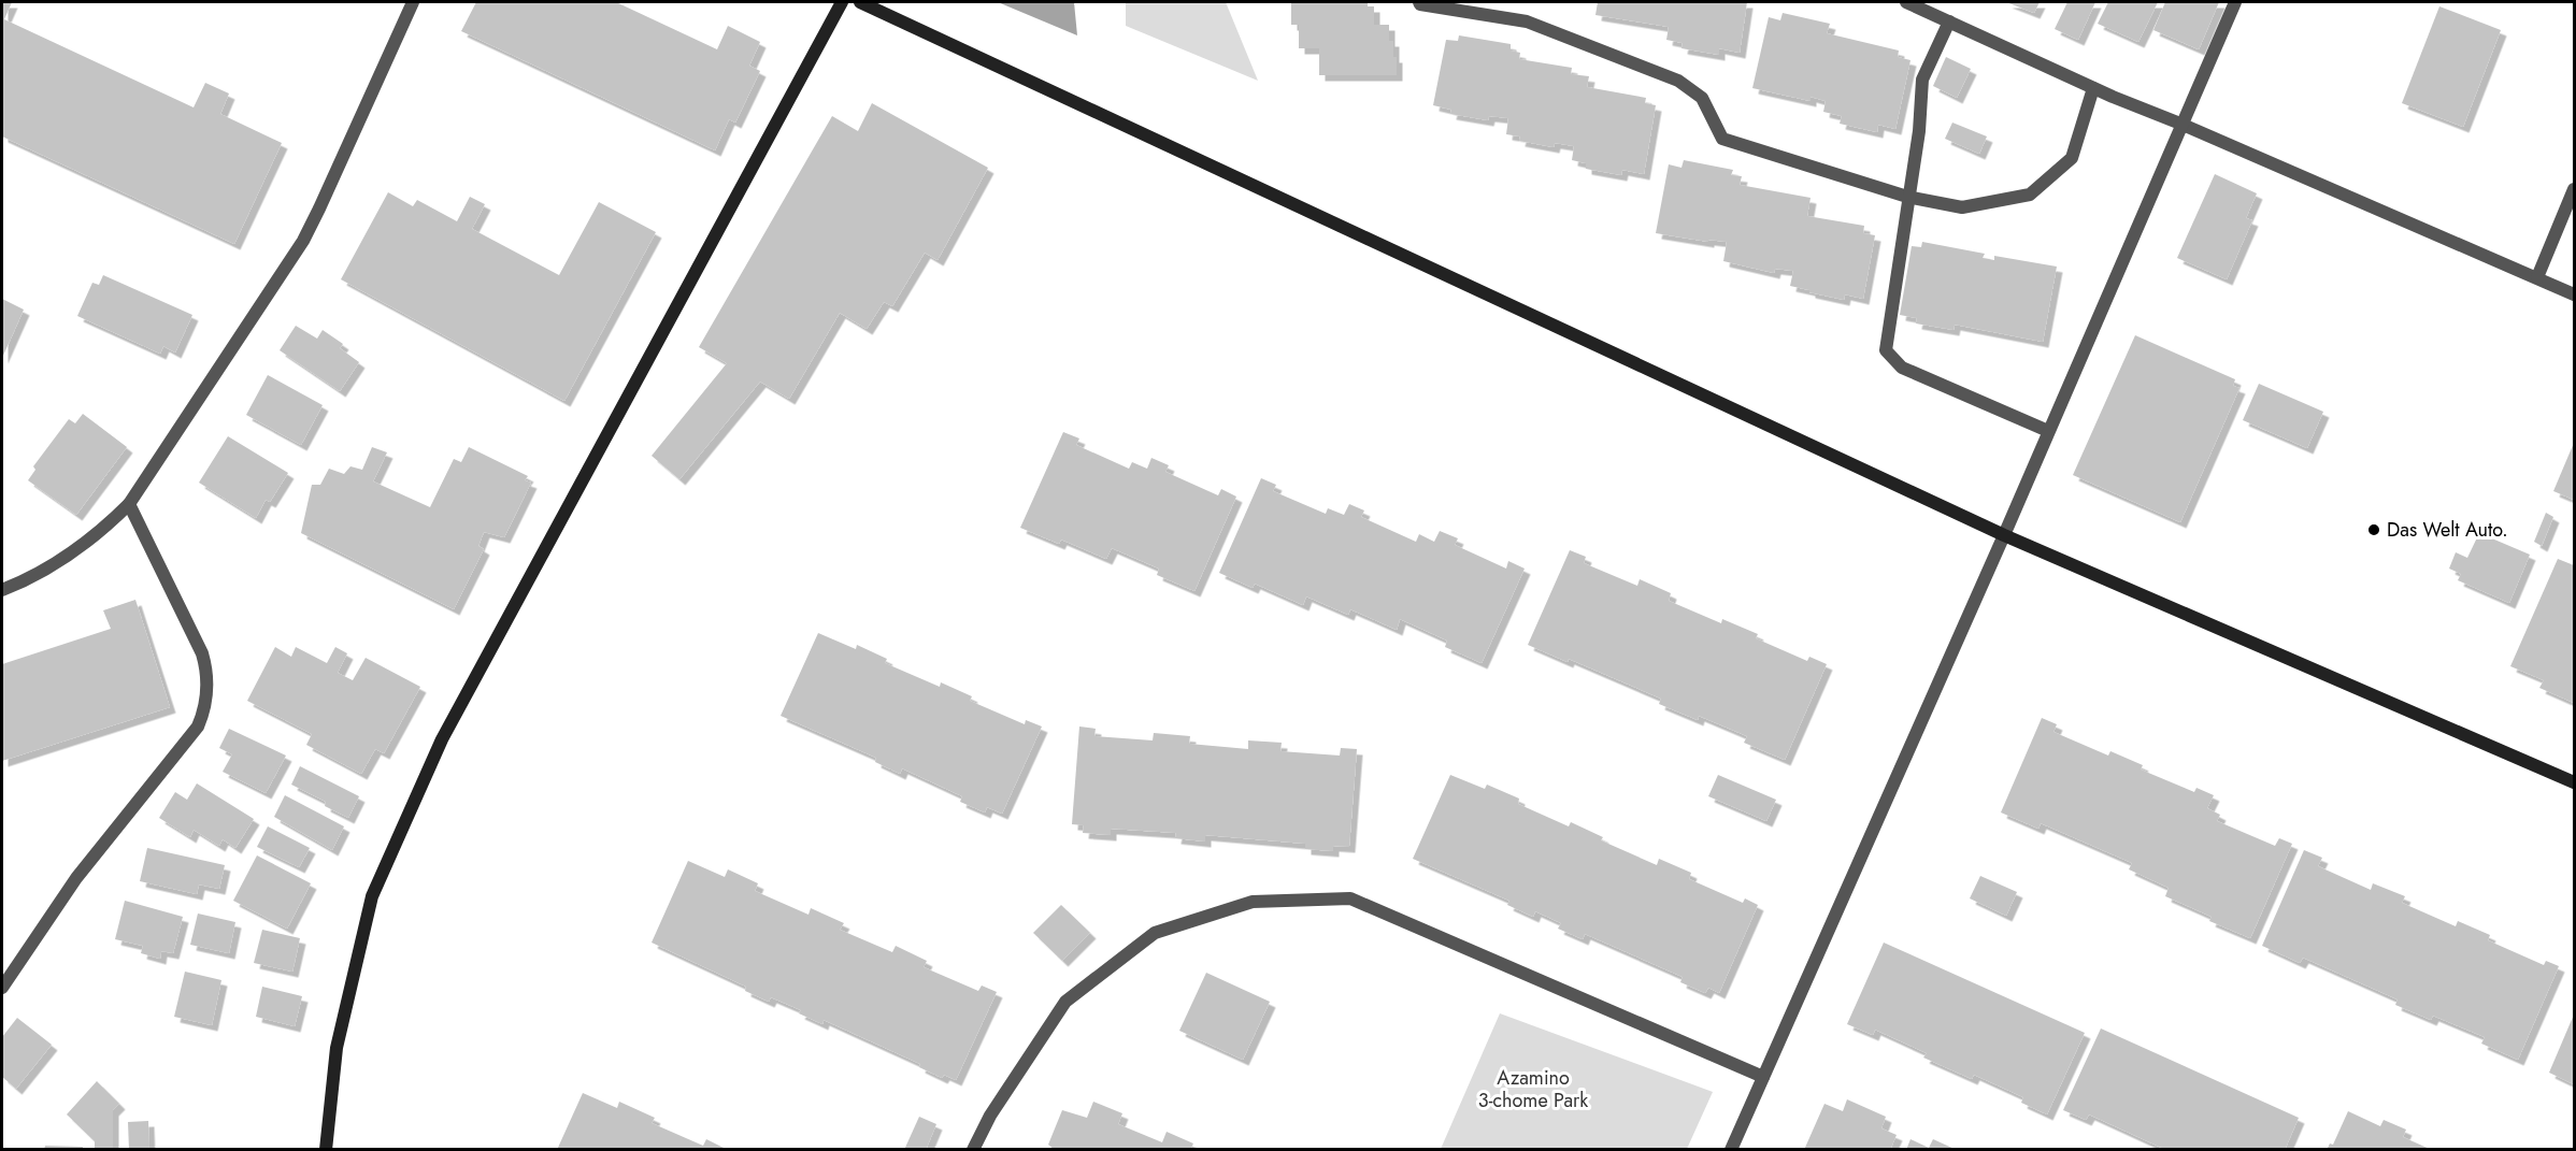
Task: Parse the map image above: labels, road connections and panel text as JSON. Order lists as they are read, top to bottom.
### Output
{
  "parks": ["Azamino 3-chome Park"],
  "places": ["Das Welt Auto."]
}
